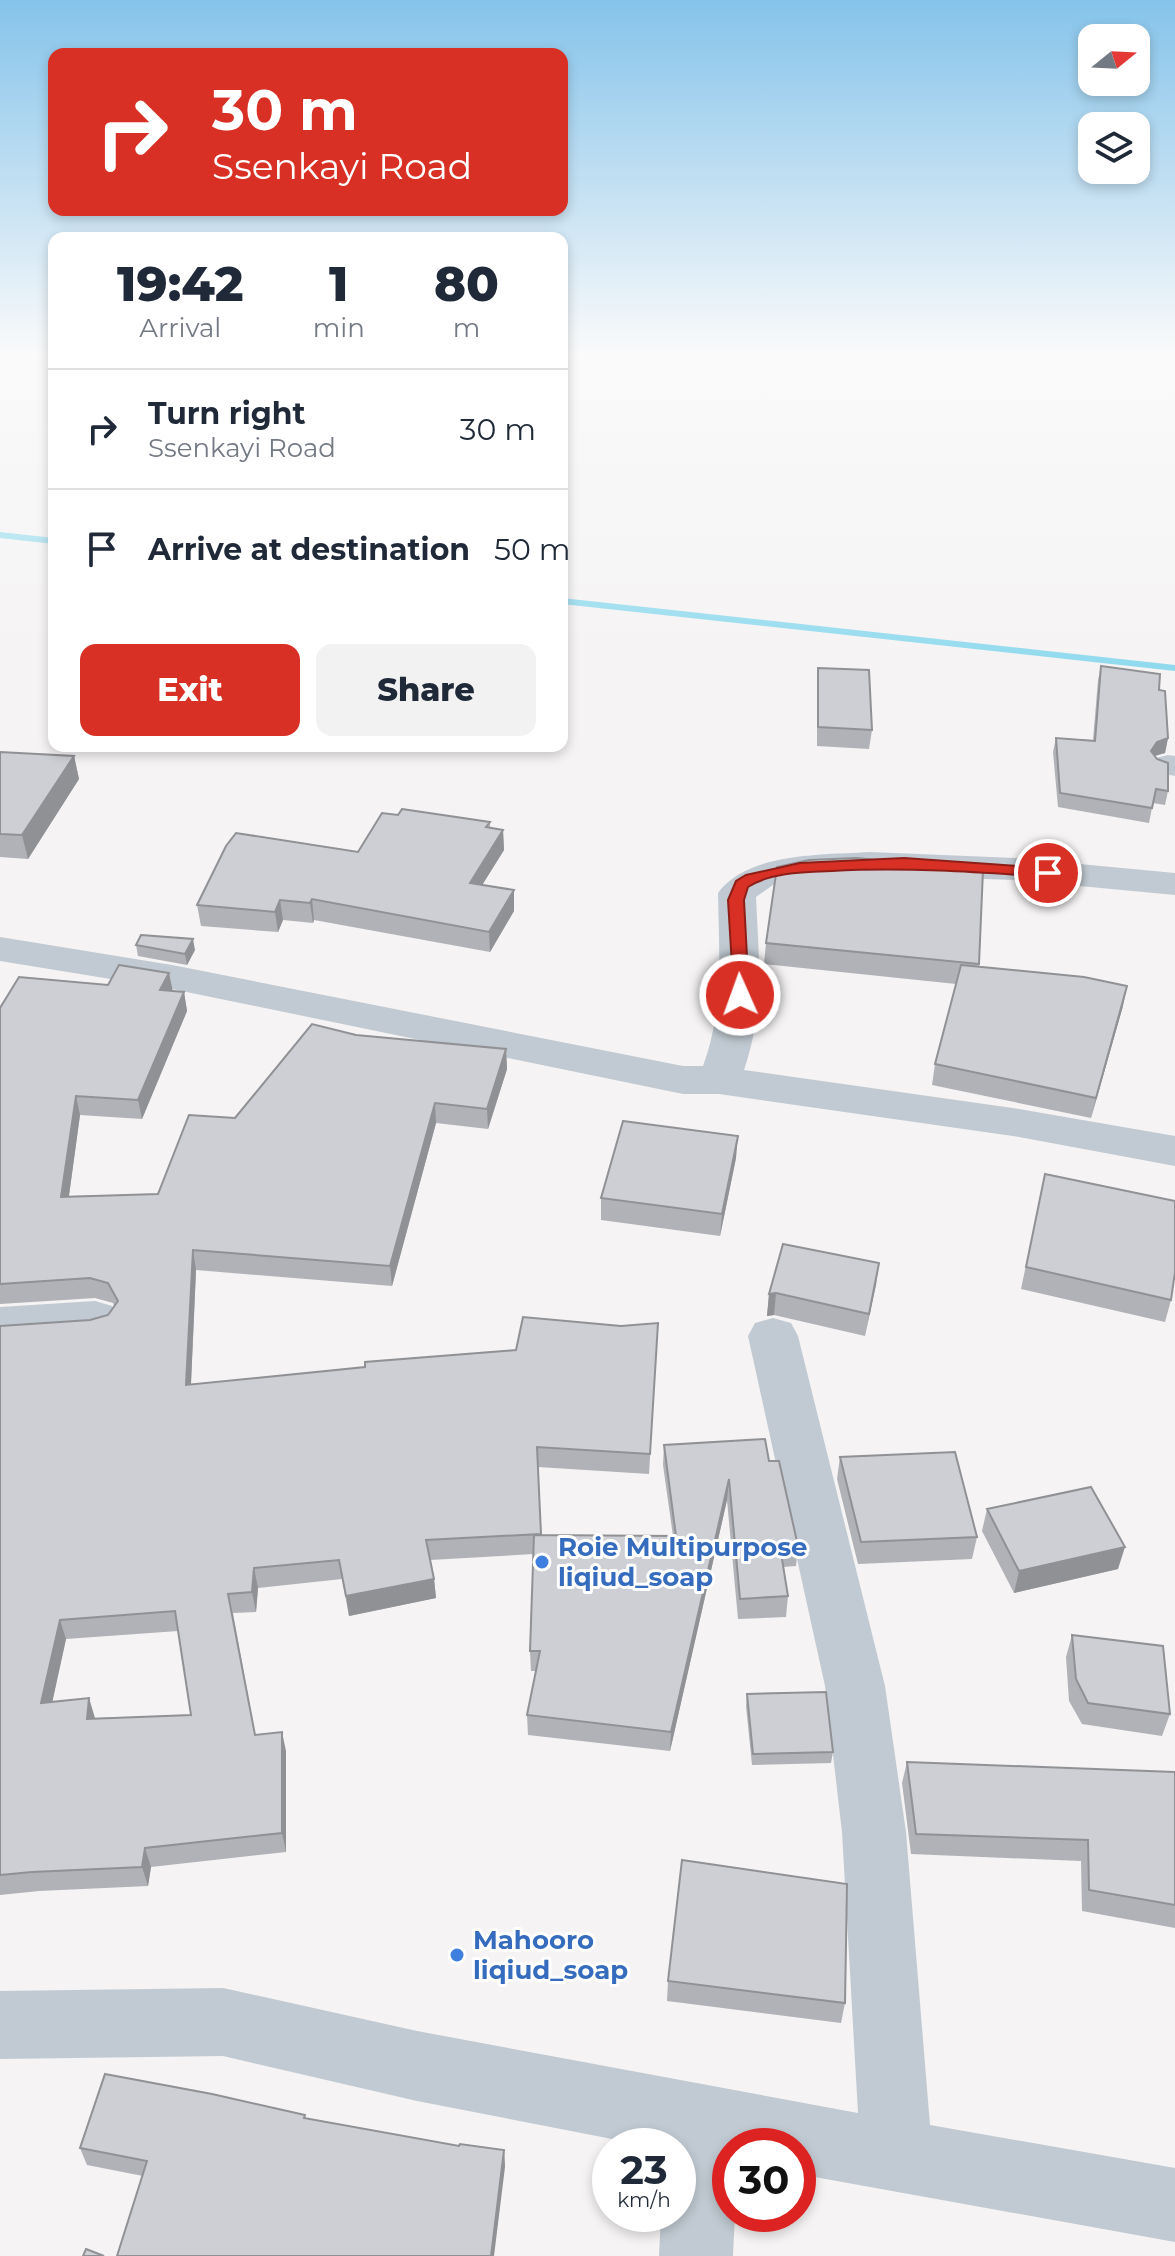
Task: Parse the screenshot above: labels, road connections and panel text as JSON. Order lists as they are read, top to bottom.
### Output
{
  "places": ["Roie Multipurpose liqiud_soap", "Mahooro liqiud_soap"],
  "north": "right",
  "page": {
    "turn": ["30 m", "Ssenkayi Road"],
    "eta": [
      "19:42",
      "Arrival",
      "1",
      "min",
      "80",
      "m"
    ],
    "list": [
      {
        "name": "Turn right",
        "note": "Ssenkayi Road",
        "value": "30 m"
      },
      {
        "name": "Arrive at destination",
        "value": "50 m"
      }
    ],
    "buttons": ["Exit", "Share"],
    "speed": "23 km/h",
    "limit": "30"
  }
}
